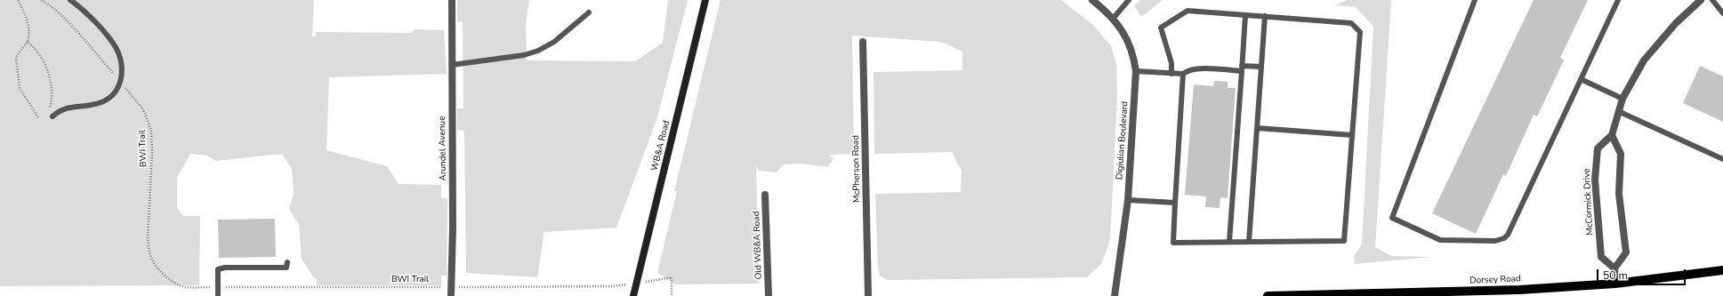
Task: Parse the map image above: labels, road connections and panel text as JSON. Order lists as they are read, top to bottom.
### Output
{
  "streets": {
    "main road": ["Dorsey Road"],
    "street": [
      "Digiulian Boulevard",
      "WB&A Road",
      "Arundel Avenue",
      "McPherson Road",
      "McCormick Drive",
      "Old WB&A Road"
    ],
    "path": ["BWI Trail"]
  },
  "scale_bar": "50 m"
}
